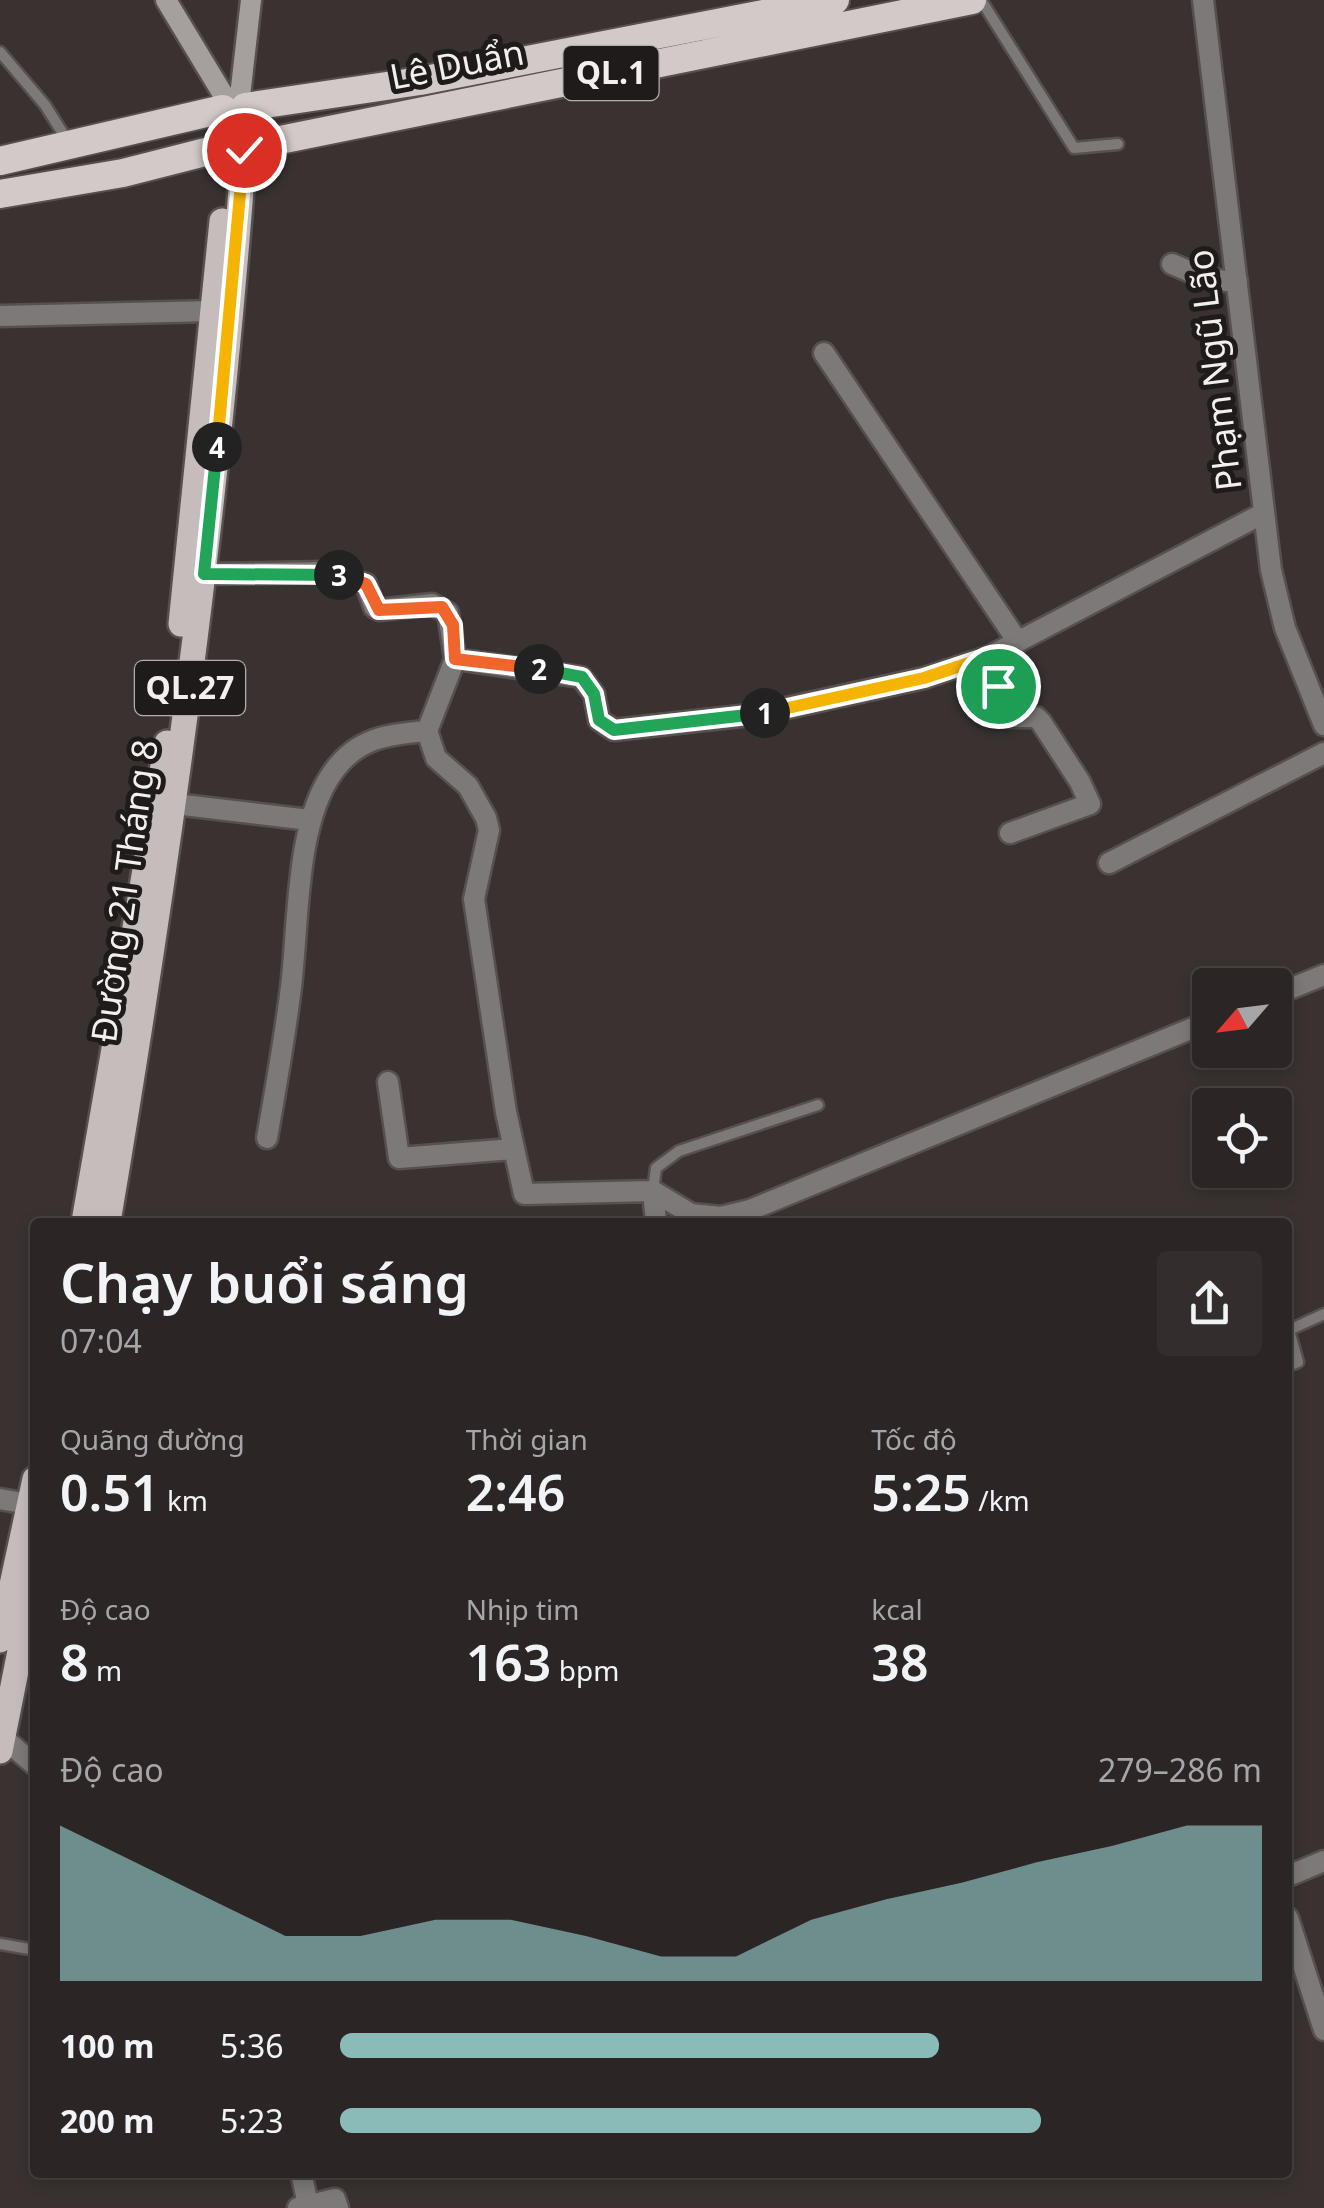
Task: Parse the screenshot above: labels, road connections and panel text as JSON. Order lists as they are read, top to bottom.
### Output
{
  "streets": {
    "highway": ["Lê Duẩn", "QL.1"],
    "main road": ["QL.27", "Đường 21 Tháng 8"],
    "street": ["Phạm Ngũ Lão"]
  },
  "crossings": [
    ["Lê Duẩn", "Đường 21 Tháng 8"]
  ],
  "north": "bottom left",
  "page": {
    "pins": [
      "4",
      "3",
      "2",
      "1"
    ],
    "heading": ["Chạy buổi sáng", "07:04"],
    "stats": [
      ["Quãng đường", "0.51 km"],
      ["Thời gian", "2:46"],
      ["Tốc độ", "5:25 /km"],
      ["Độ cao", "8 m"],
      ["Nhịp tim", "163 bpm"],
      ["kcal", "38"]
    ],
    "chart": ["Độ cao", "279–286 m"],
    "list": [
      {
        "name": "100 m",
        "note": "5:36"
      },
      {
        "name": "200 m",
        "note": "5:23"
      }
    ]
  }
}
